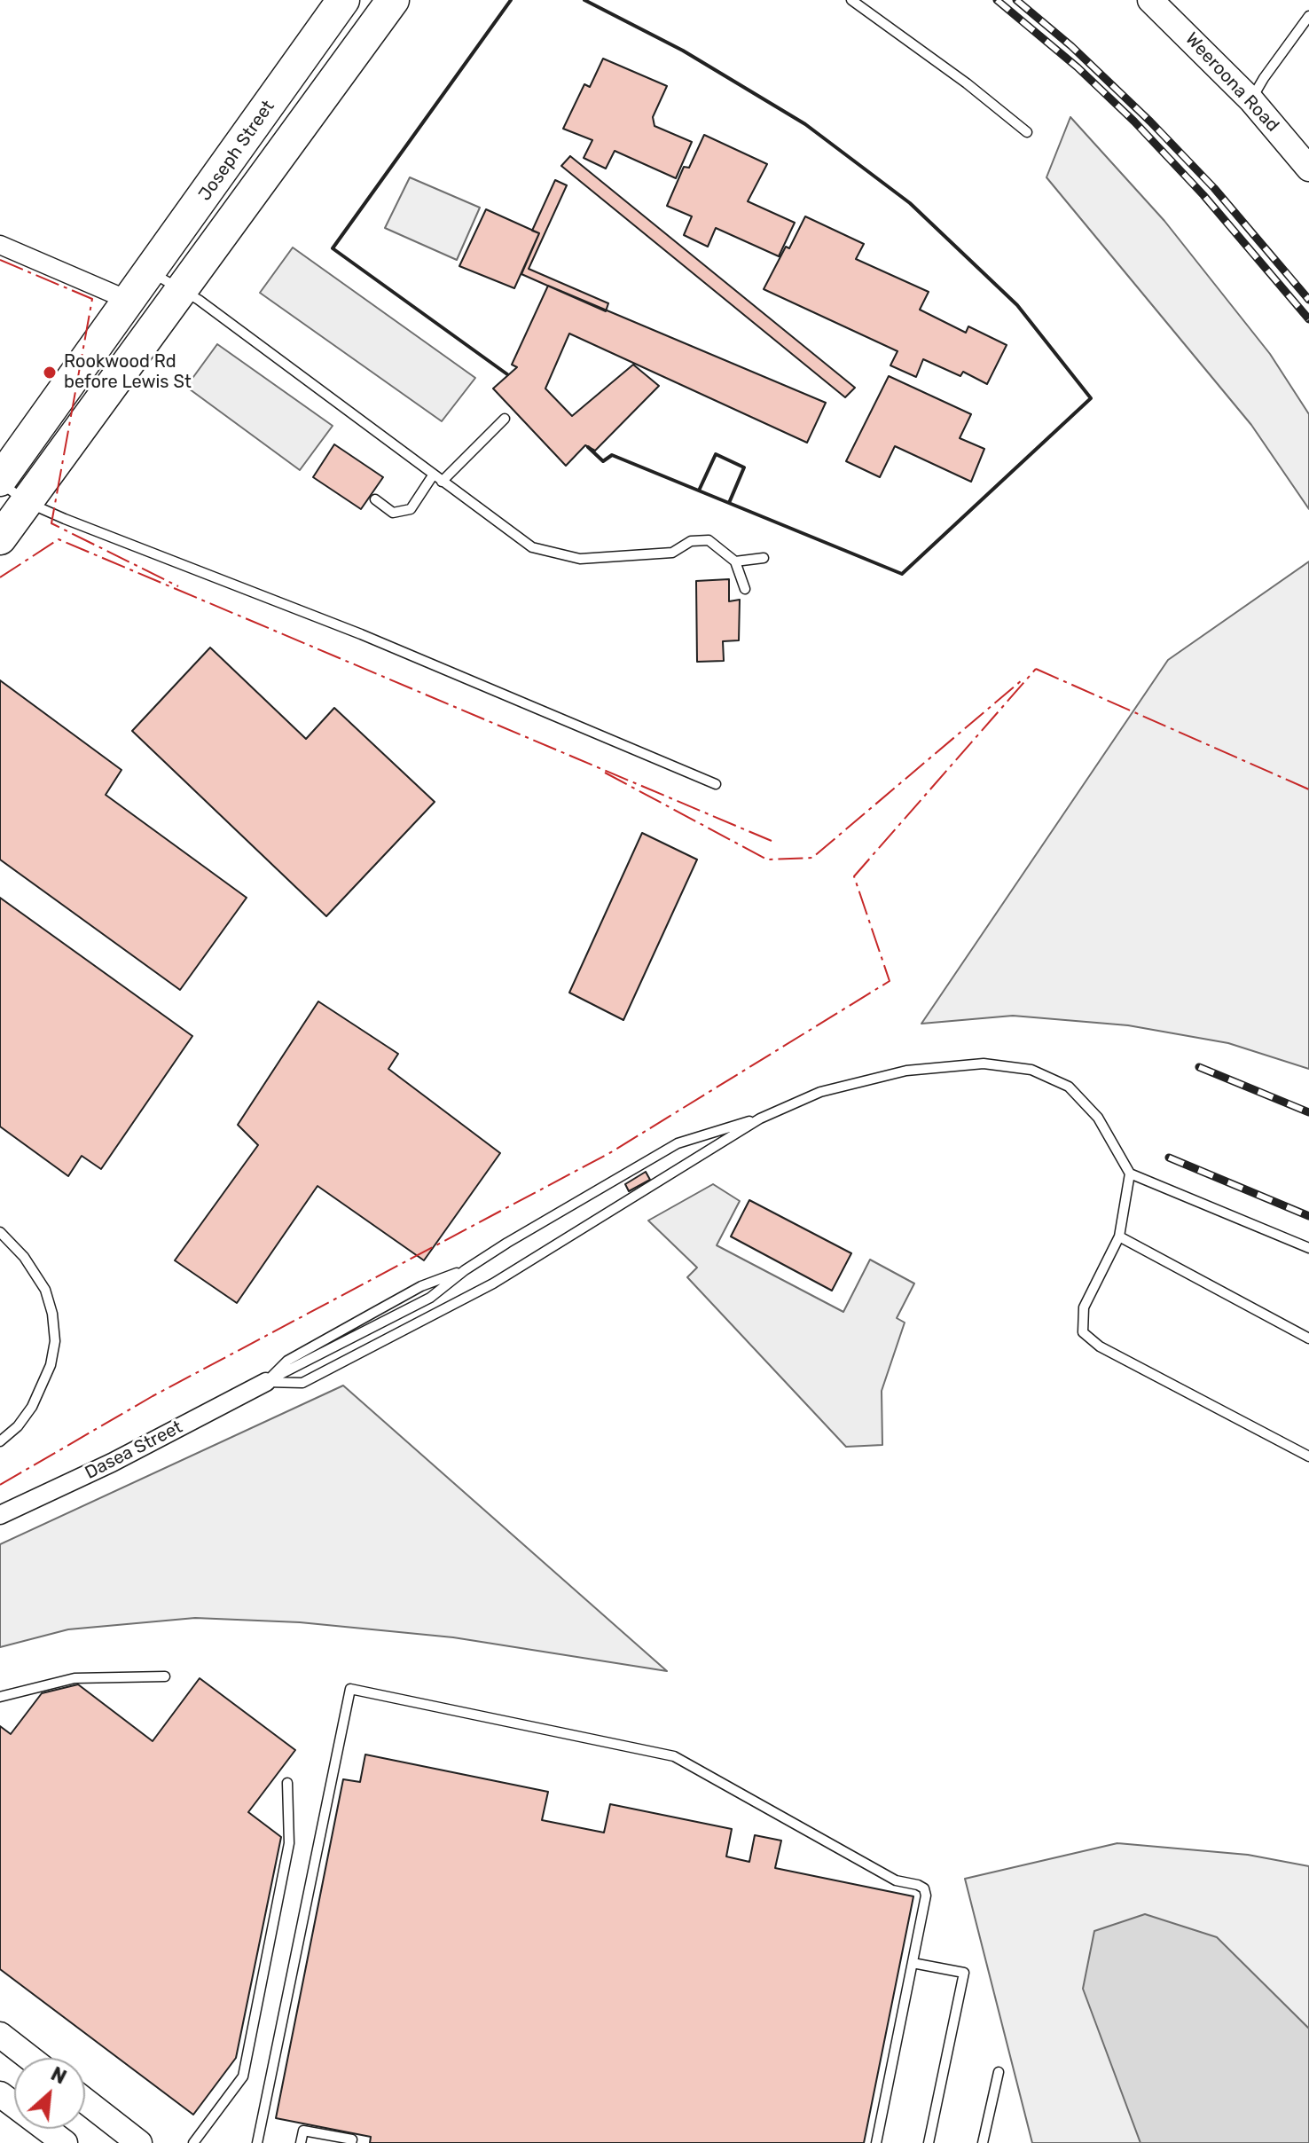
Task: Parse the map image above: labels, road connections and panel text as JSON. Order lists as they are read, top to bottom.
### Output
{
  "streets": {
    "highway": ["Joseph Street"],
    "main road": ["Weeroona Road"],
    "street": ["Dasea Street"]
  },
  "places": ["Rookwood Rd before Lewis St"],
  "north": "top right"
}
